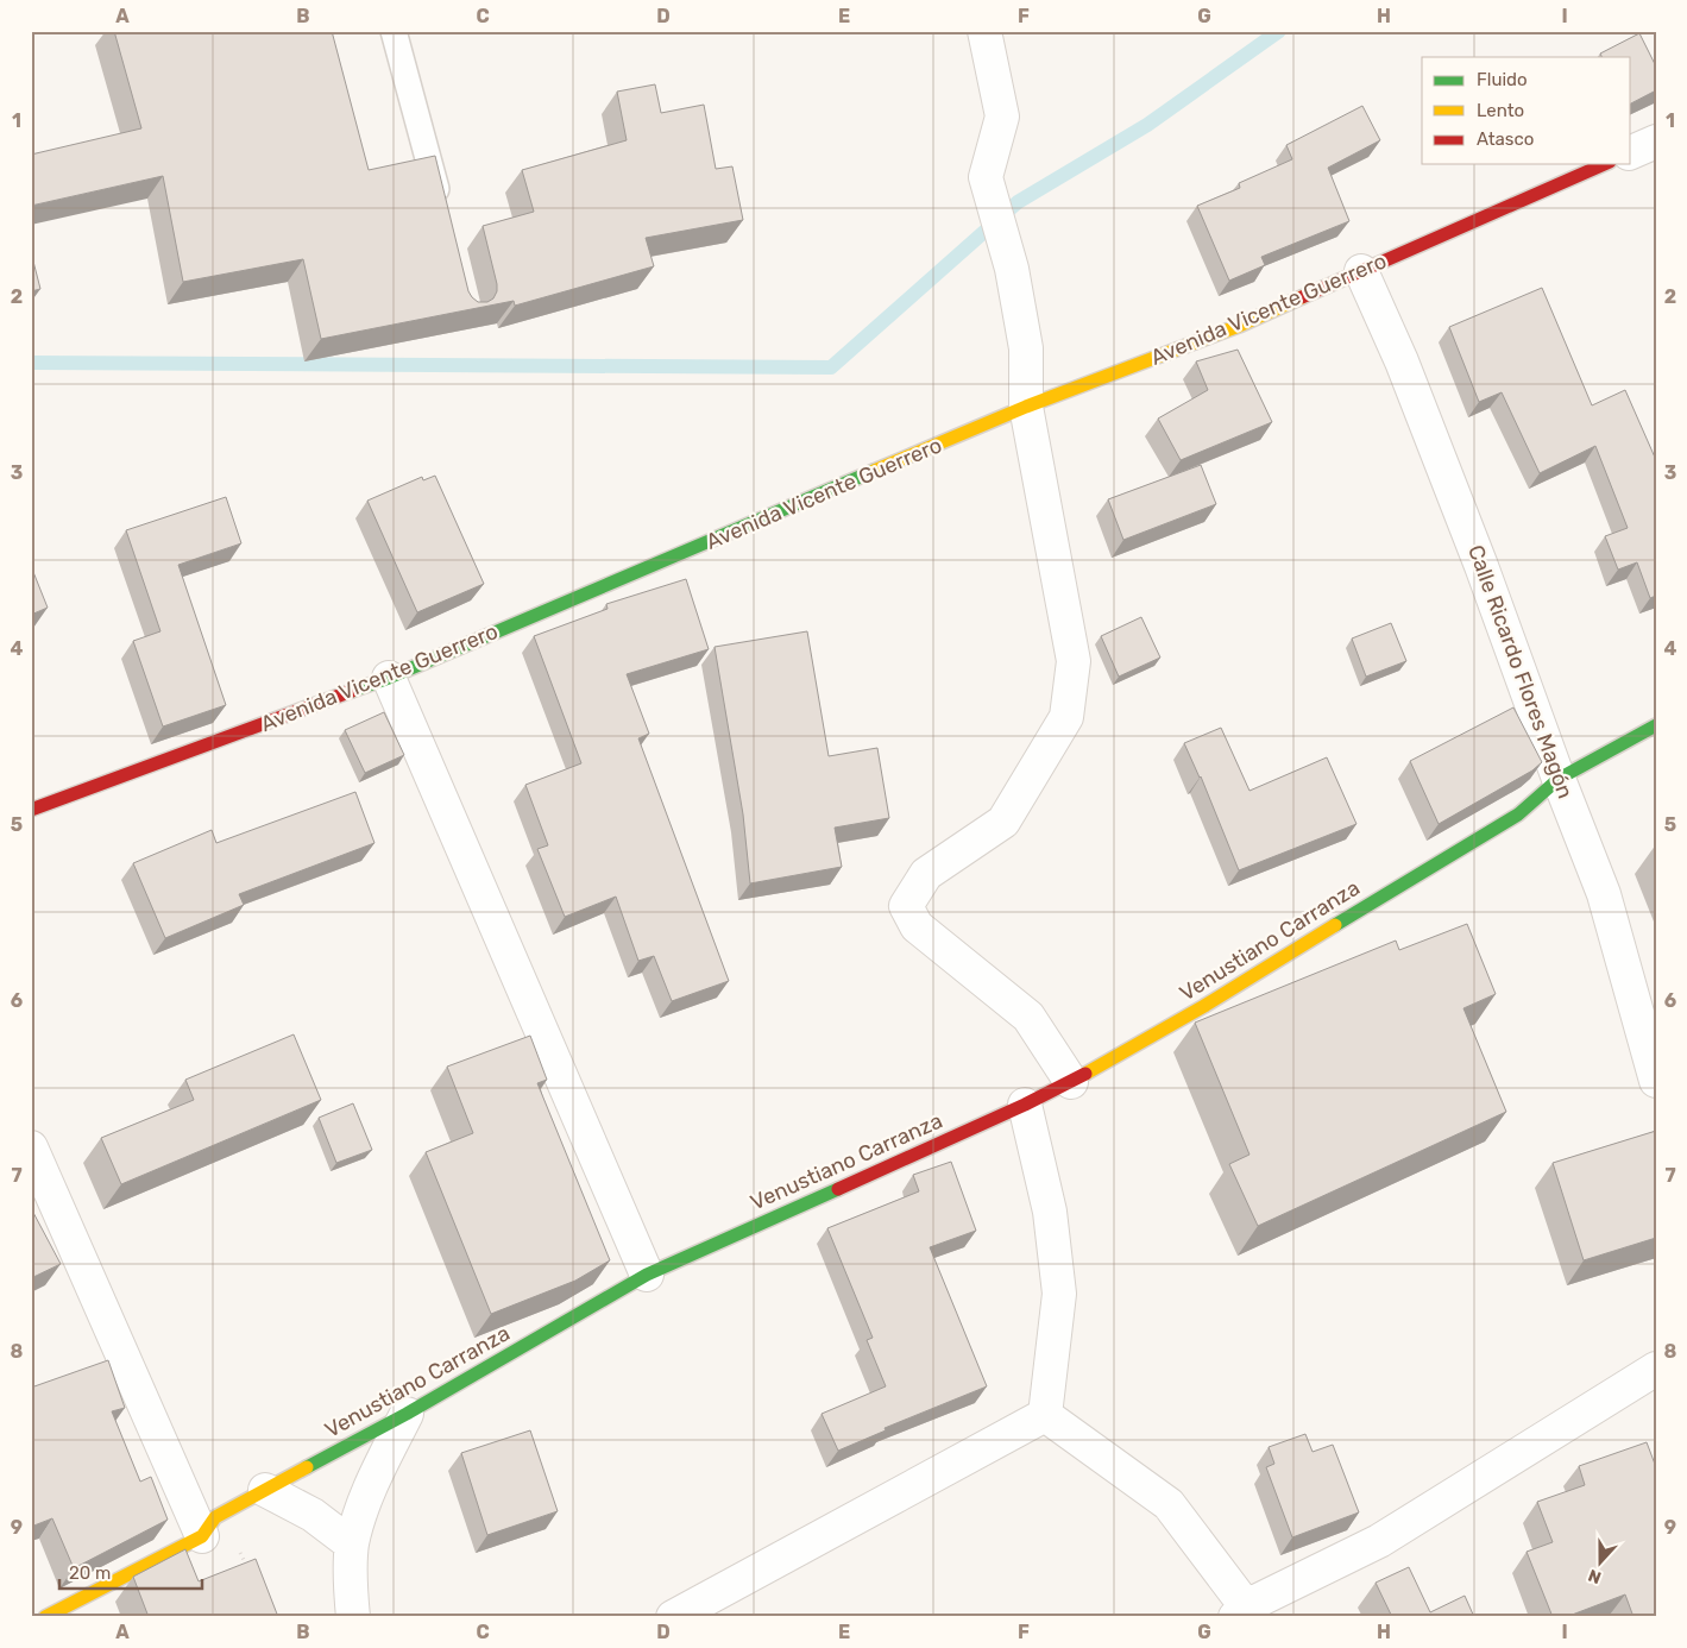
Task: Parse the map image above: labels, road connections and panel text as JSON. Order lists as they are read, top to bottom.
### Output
{
  "streets": {
    "street": ["Avenida Vicente Guerrero", "Calle Ricardo Flores Magón", "Venustiano Carranza"]
  },
  "crossings": [
    ["Avenida Vicente Guerrero", "Calle Ricardo Flores Magón"],
    ["Calle Ricardo Flores Magón", "Venustiano Carranza"]
  ],
  "legend": ["Fluido", "Lento", "Atasco"],
  "scale_bar": "20 m",
  "north": "bottom",
  "grid": {
    "columns": [
      "A",
      "B",
      "C",
      "D",
      "E",
      "F",
      "G",
      "H",
      "I"
    ],
    "rows": [
      "1",
      "2",
      "3",
      "4",
      "5",
      "6",
      "7",
      "8",
      "9"
    ]
  }
}
